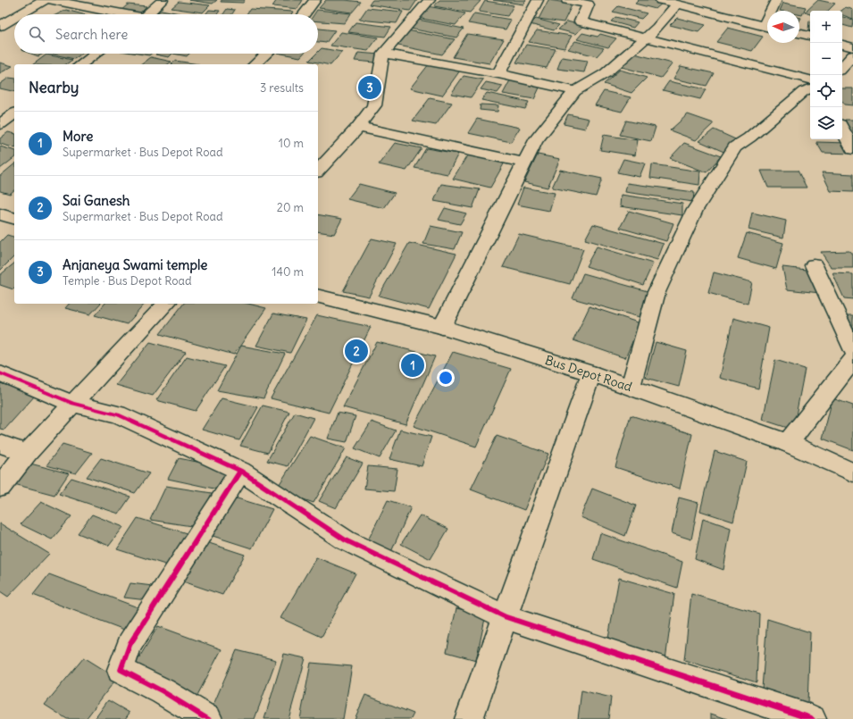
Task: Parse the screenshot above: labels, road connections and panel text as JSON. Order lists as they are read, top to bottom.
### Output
{
  "streets": {
    "street": ["Bus Depot Road"]
  },
  "north": "left",
  "page": {
    "map_buttons": ["+", "−"],
    "search": "Search here",
    "heading": ["Nearby", "3 results"],
    "pins": ["3", "2", "1"],
    "list": [
      {
        "mark": "1",
        "name": "More",
        "note": "Supermarket · Bus Depot Road",
        "value": "10 m"
      },
      {
        "mark": "2",
        "name": "Sai Ganesh",
        "note": "Supermarket · Bus Depot Road",
        "value": "20 m"
      },
      {
        "mark": "3",
        "name": "Anjaneya Swami temple",
        "note": "Temple · Bus Depot Road",
        "value": "140 m"
      }
    ]
  }
}
